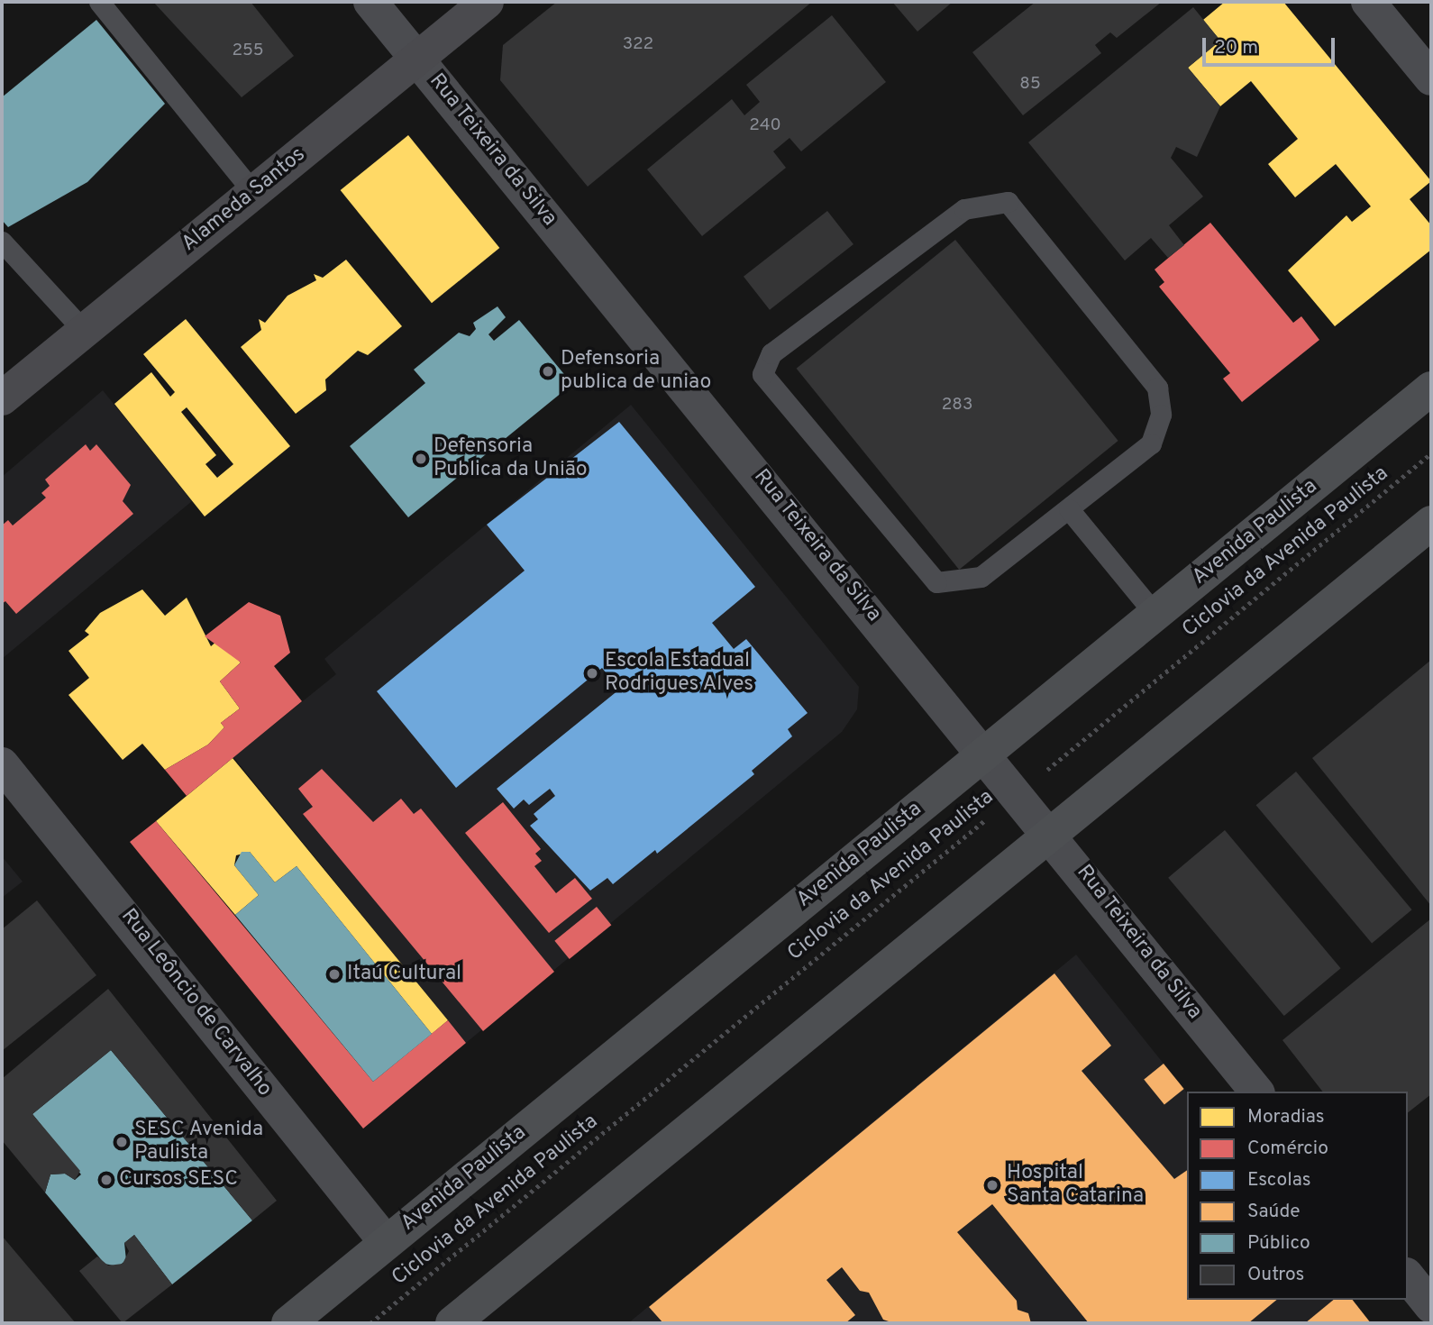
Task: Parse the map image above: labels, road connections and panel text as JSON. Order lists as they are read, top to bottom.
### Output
{
  "streets": {
    "main road": ["Avenida Paulista"],
    "street": ["Rua Teixeira da Silva", "Alameda Santos", "Rua Leôncio de Carvalho"],
    "path": ["Ciclovia da Avenida Paulista"]
  },
  "crossings": [
    ["Rua Teixeira da Silva", "Alameda Santos"],
    ["Rua Teixeira da Silva", "Avenida Paulista"],
    ["Rua Teixeira da Silva", "Ciclovia da Avenida Paulista"],
    ["Avenida Paulista", "Rua Leôncio de Carvalho"]
  ],
  "places": [
    "Defensoria publica de uniao",
    "Defensoria Publica da União",
    "Escola Estadual Rodrigues Alves",
    "Itaú Cultural",
    "SESC Avenida Paulista",
    "Cursos SESC",
    "Hospital Santa Catarina"
  ],
  "house_numbers": [
    "322",
    "255",
    "85",
    "240",
    "283"
  ],
  "legend": [
    "Moradias",
    "Comércio",
    "Escolas",
    "Saúde",
    "Público",
    "Outros"
  ],
  "scale_bar": "20 m"
}
